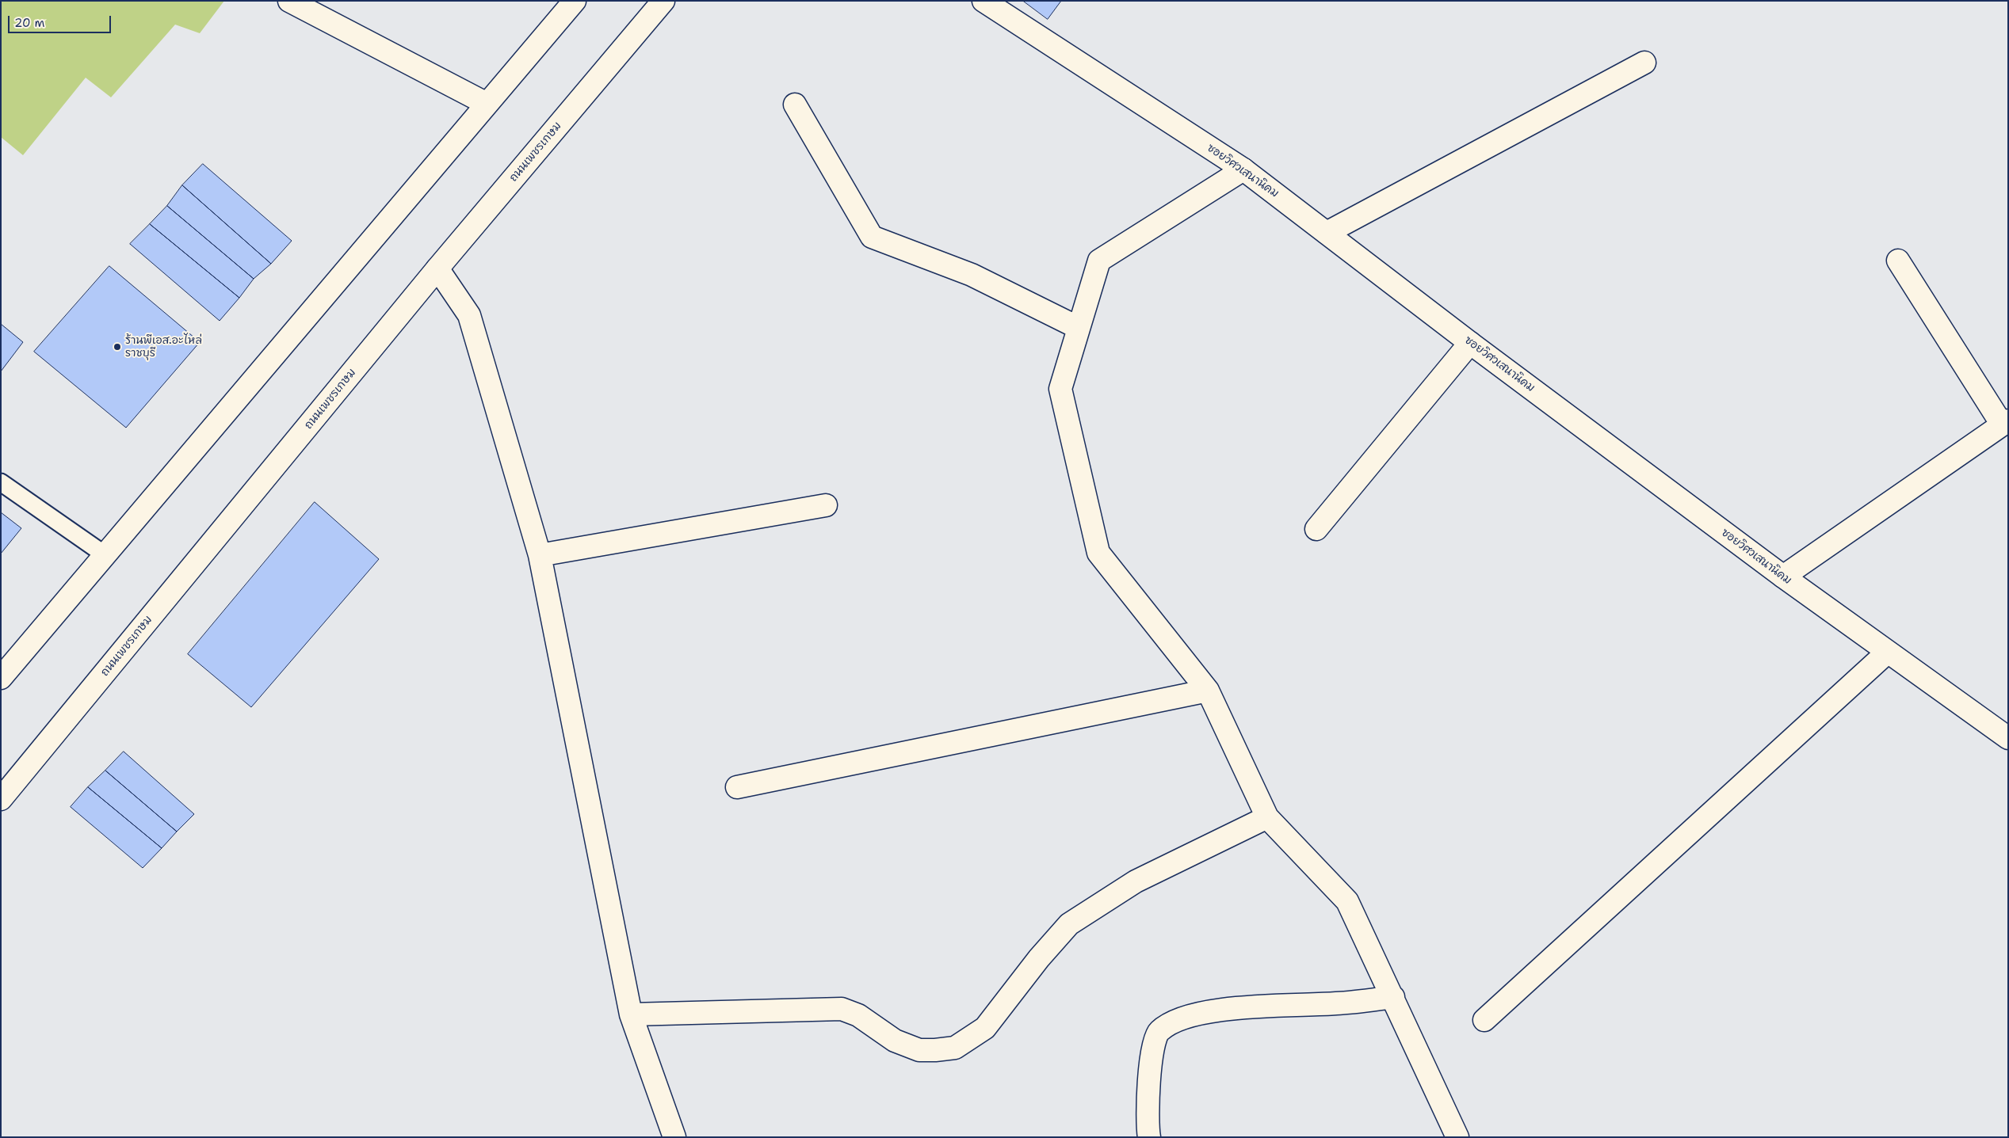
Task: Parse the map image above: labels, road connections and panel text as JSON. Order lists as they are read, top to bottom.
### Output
{
  "streets": {
    "street": ["ถนนเพชรเกษม", "ซอยวิศวเสนานิคม"]
  },
  "places": ["ร้านพีเอส.อะไหล่ ราชบุรี"],
  "scale_bar": "20 m"
}
